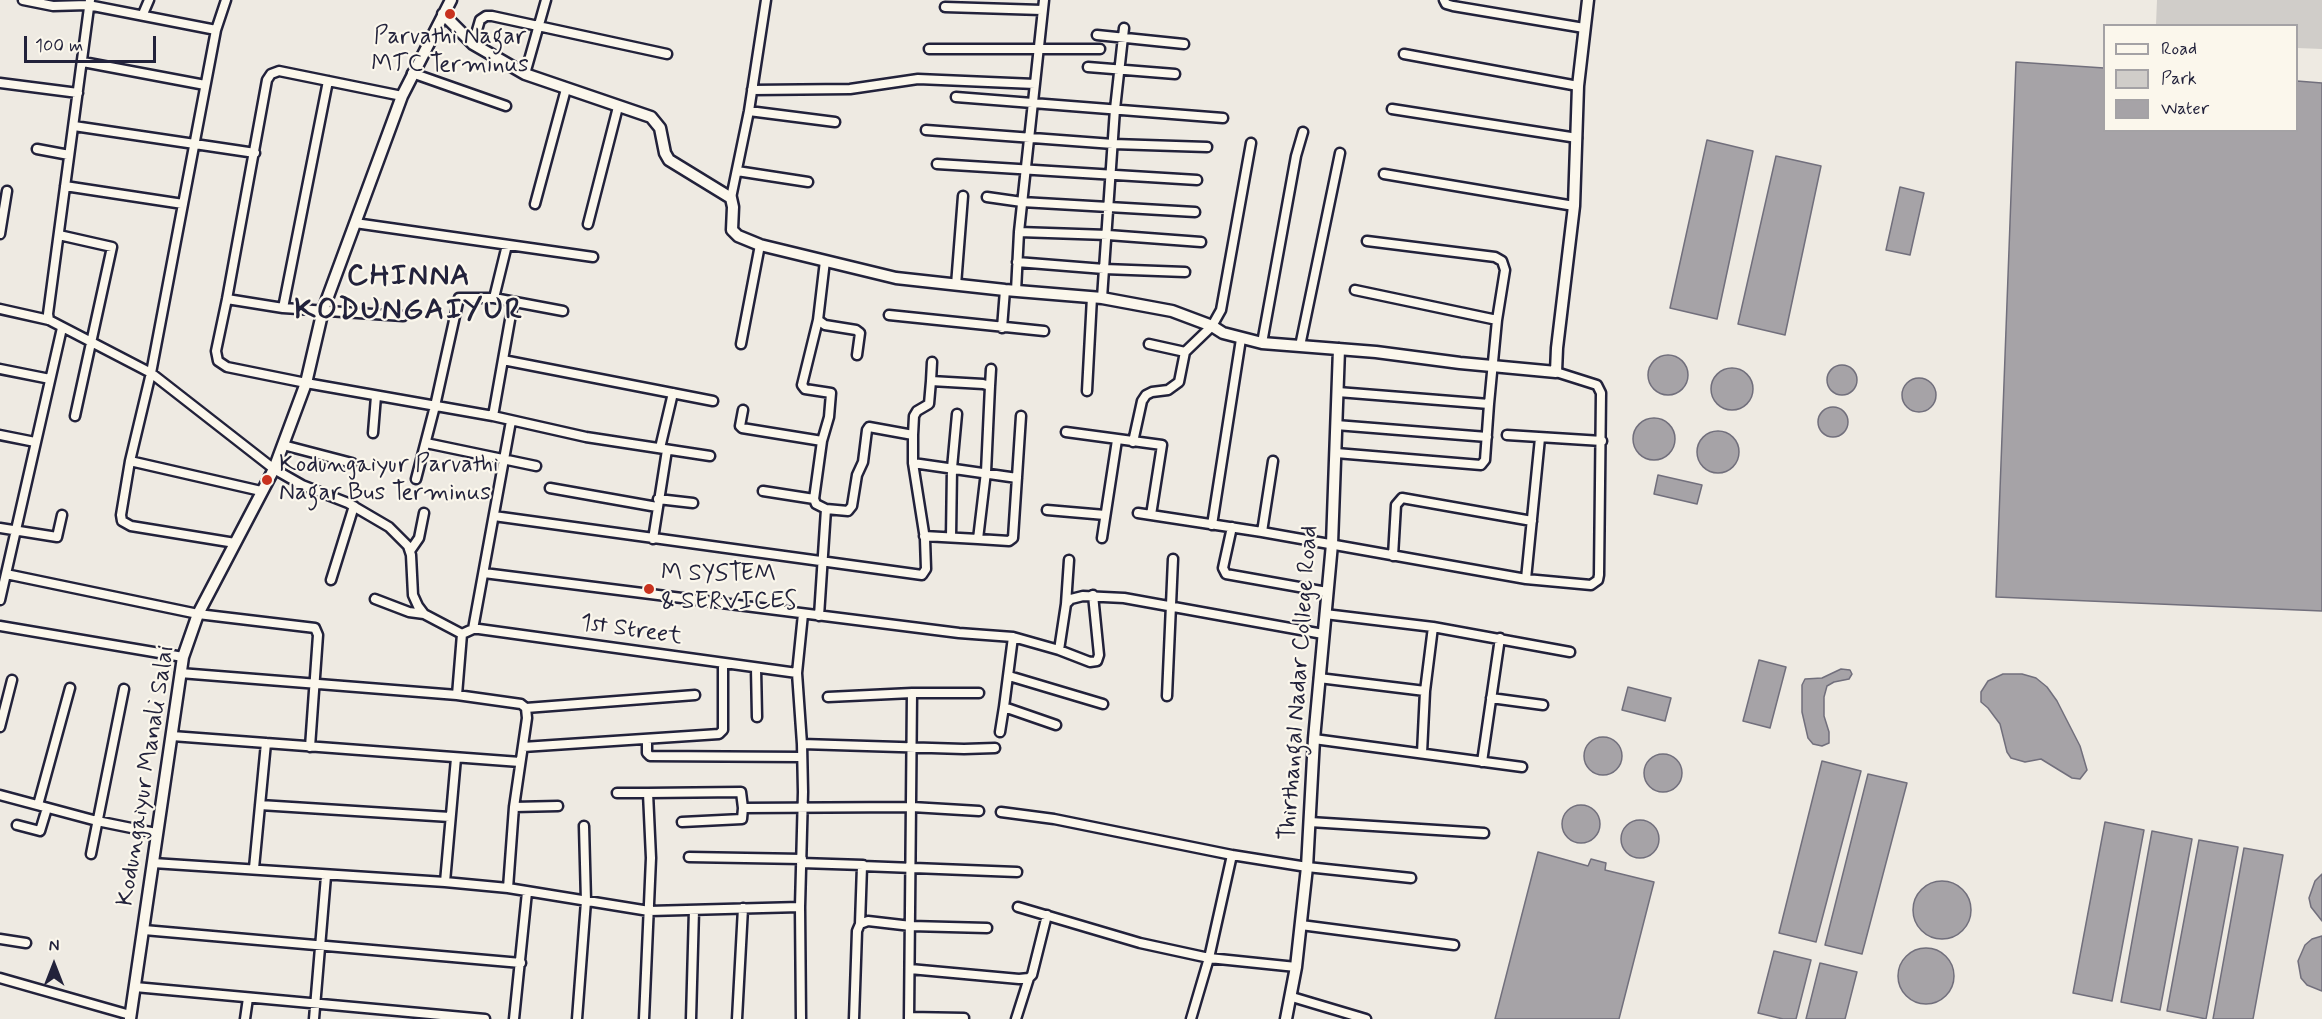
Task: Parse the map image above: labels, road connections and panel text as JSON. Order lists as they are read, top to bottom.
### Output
{
  "streets": {
    "street": ["1st Street", "Thirthangal Nadar College Road", "Kodungaiyur Manali Salai"]
  },
  "districts": ["CHINNA KODUNGAIYUR"],
  "places": ["Parvathi Nagar MTC Terminus", "Kodungaiyur Parvathi Nagar Bus Terminus", "M SYSTEM & SERVICES"],
  "legend": ["Road", "Park", "Water"],
  "scale_bar": "100 m",
  "north": "top"
}
